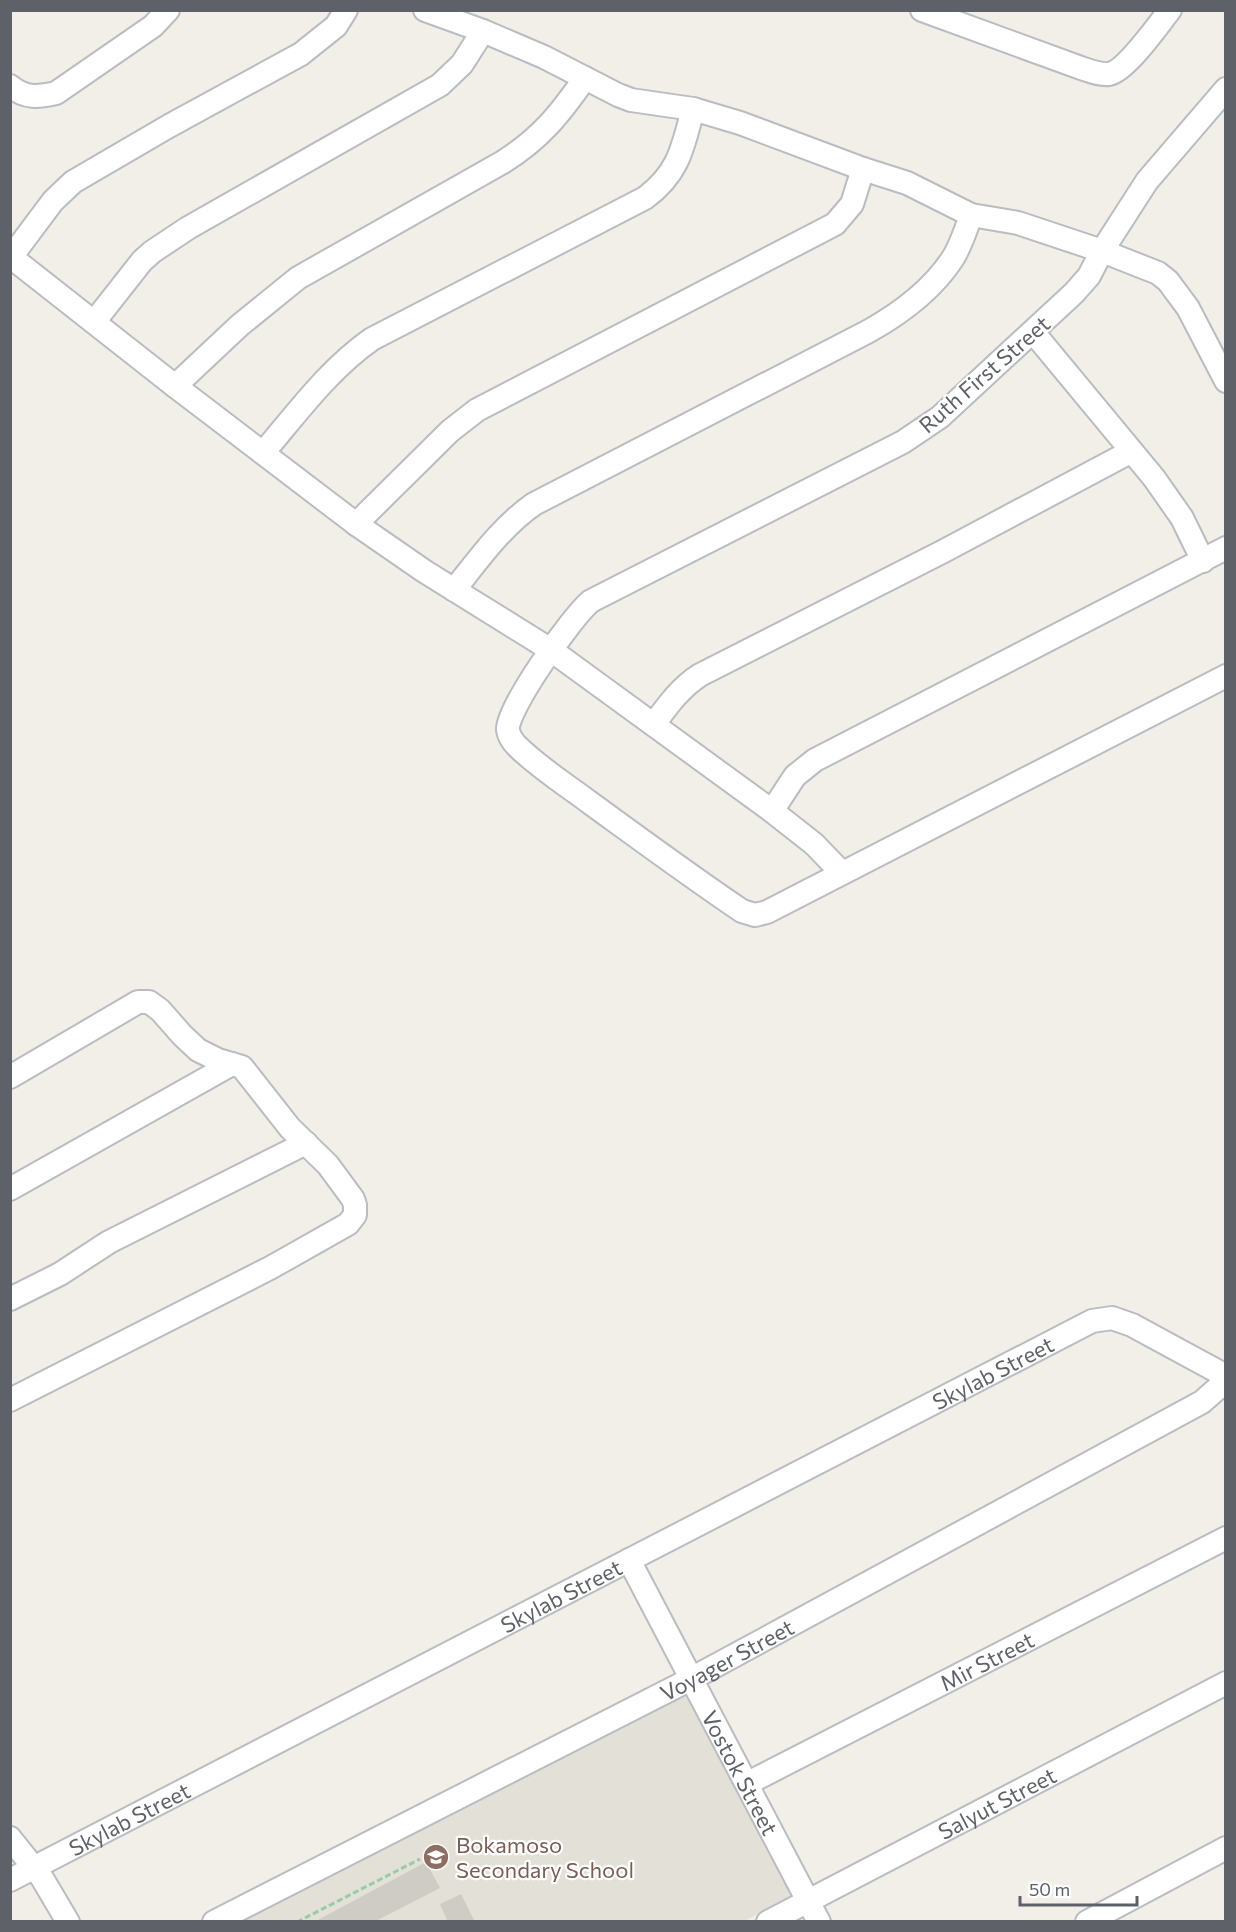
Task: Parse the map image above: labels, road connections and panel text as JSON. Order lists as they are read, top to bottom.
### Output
{
  "streets": {
    "street": [
      "Ruth First Street",
      "Skylab Street",
      "Voyager Street",
      "Mir Street",
      "Vostok Street",
      "Salyut Street"
    ]
  },
  "crossings": [
    ["Skylab Street", "Voyager Street"],
    ["Skylab Street", "Vostok Street"],
    ["Voyager Street", "Vostok Street"],
    ["Mir Street", "Vostok Street"],
    ["Vostok Street", "Salyut Street"]
  ],
  "places": {
    "school or university": ["Bokamoso Secondary School"]
  },
  "scale_bar": "50 m"
}
